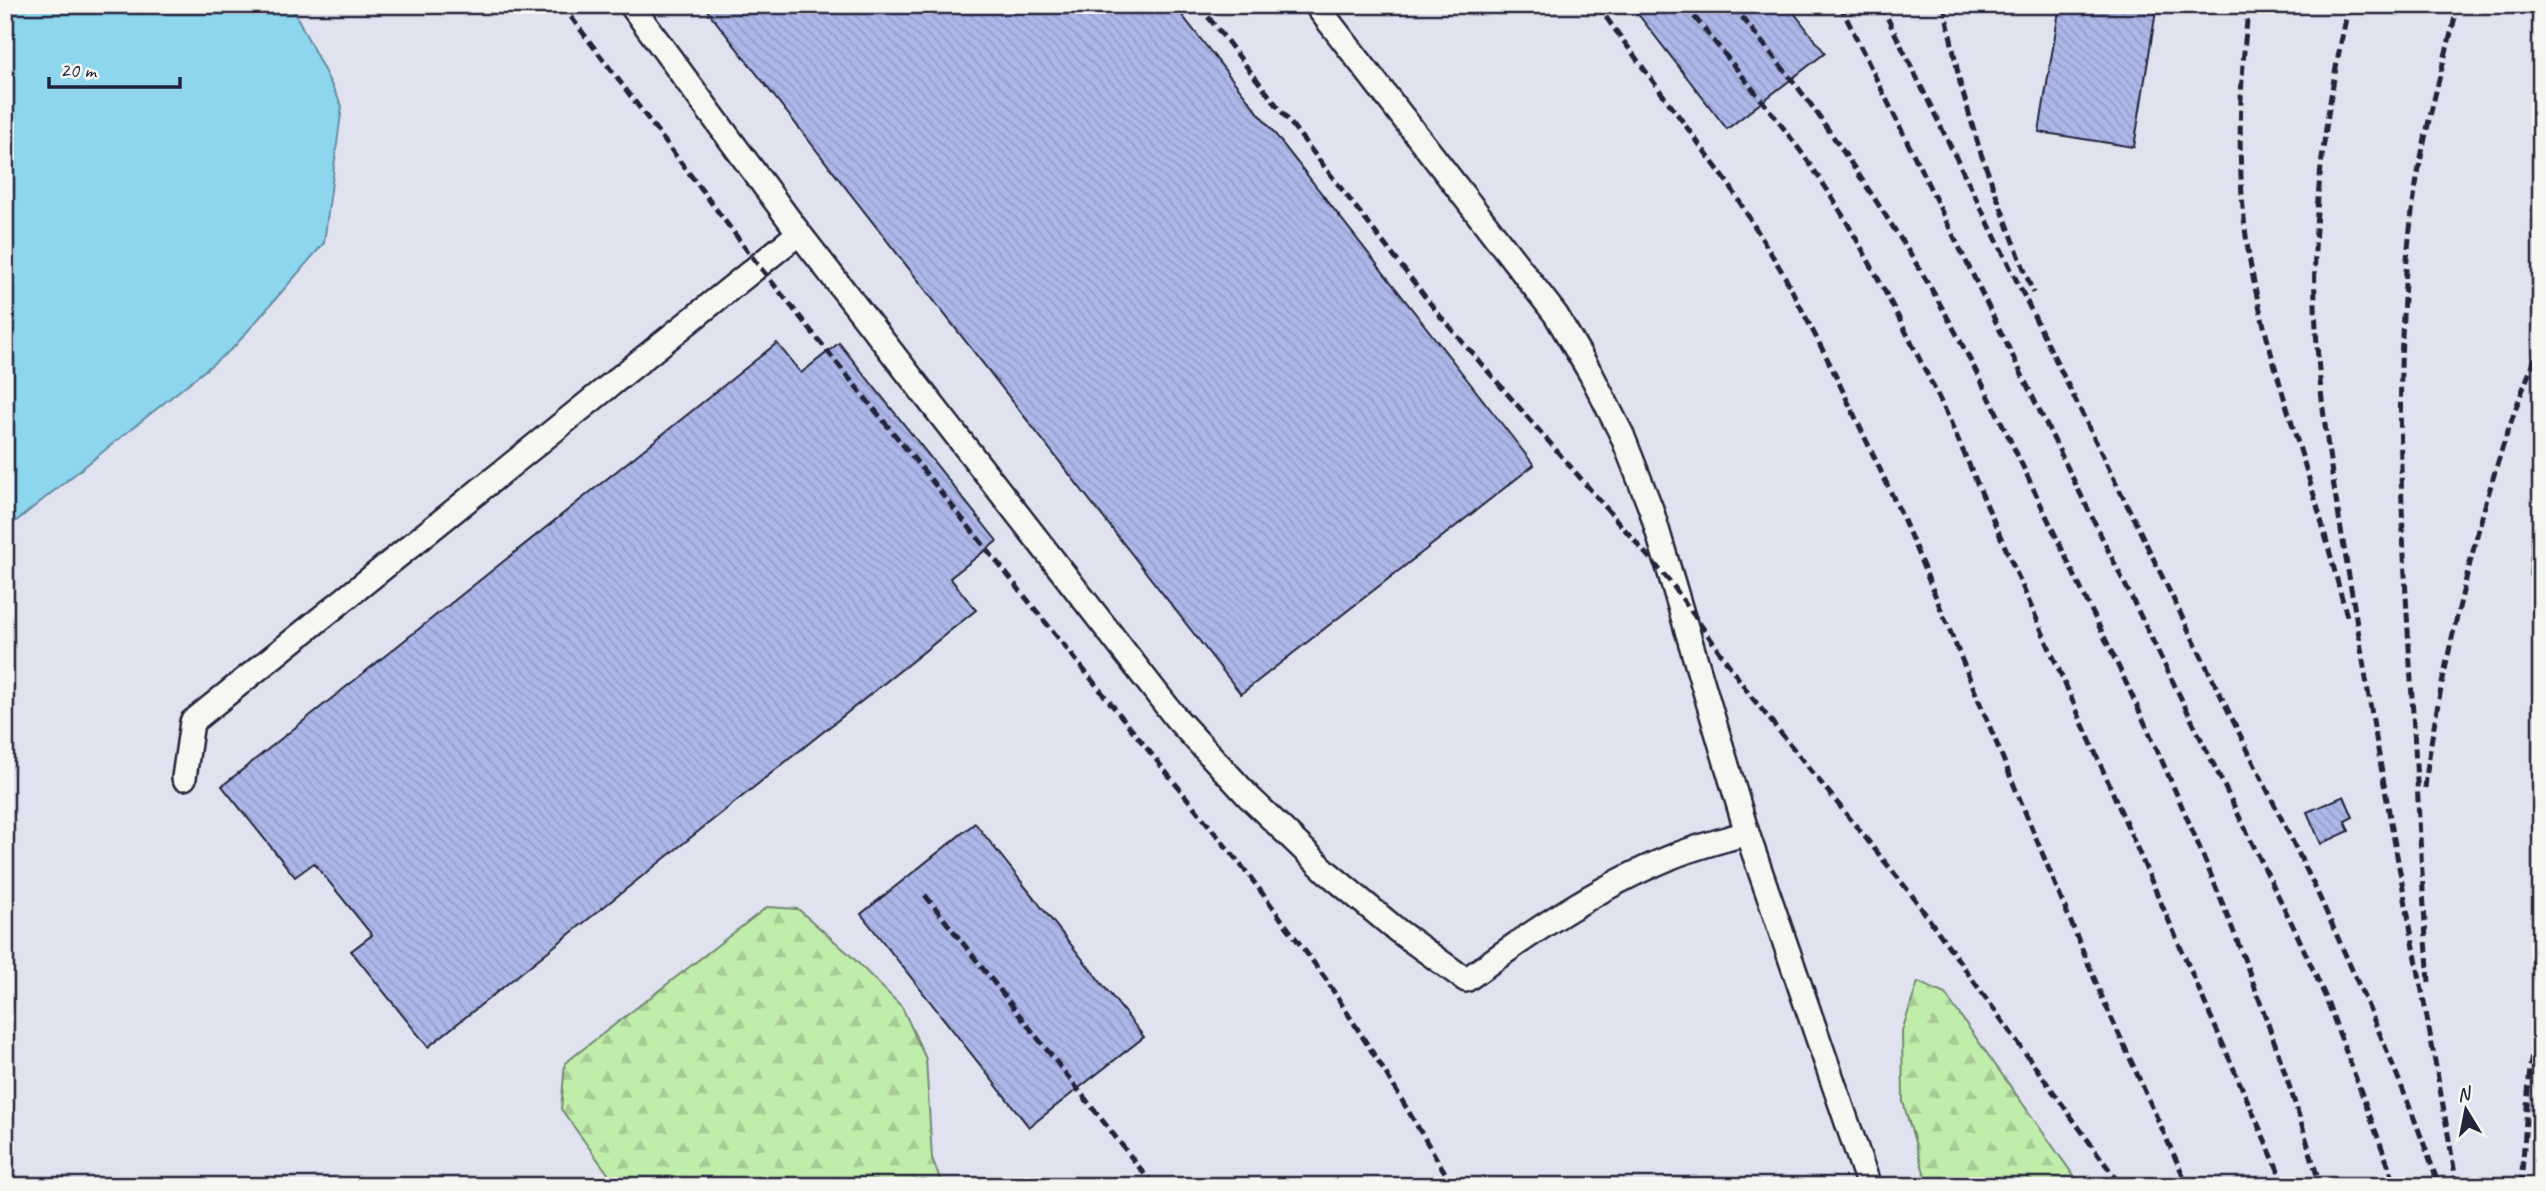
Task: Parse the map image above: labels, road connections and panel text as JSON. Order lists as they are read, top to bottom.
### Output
{
  "scale_bar": "20 m",
  "north": "top"
}
